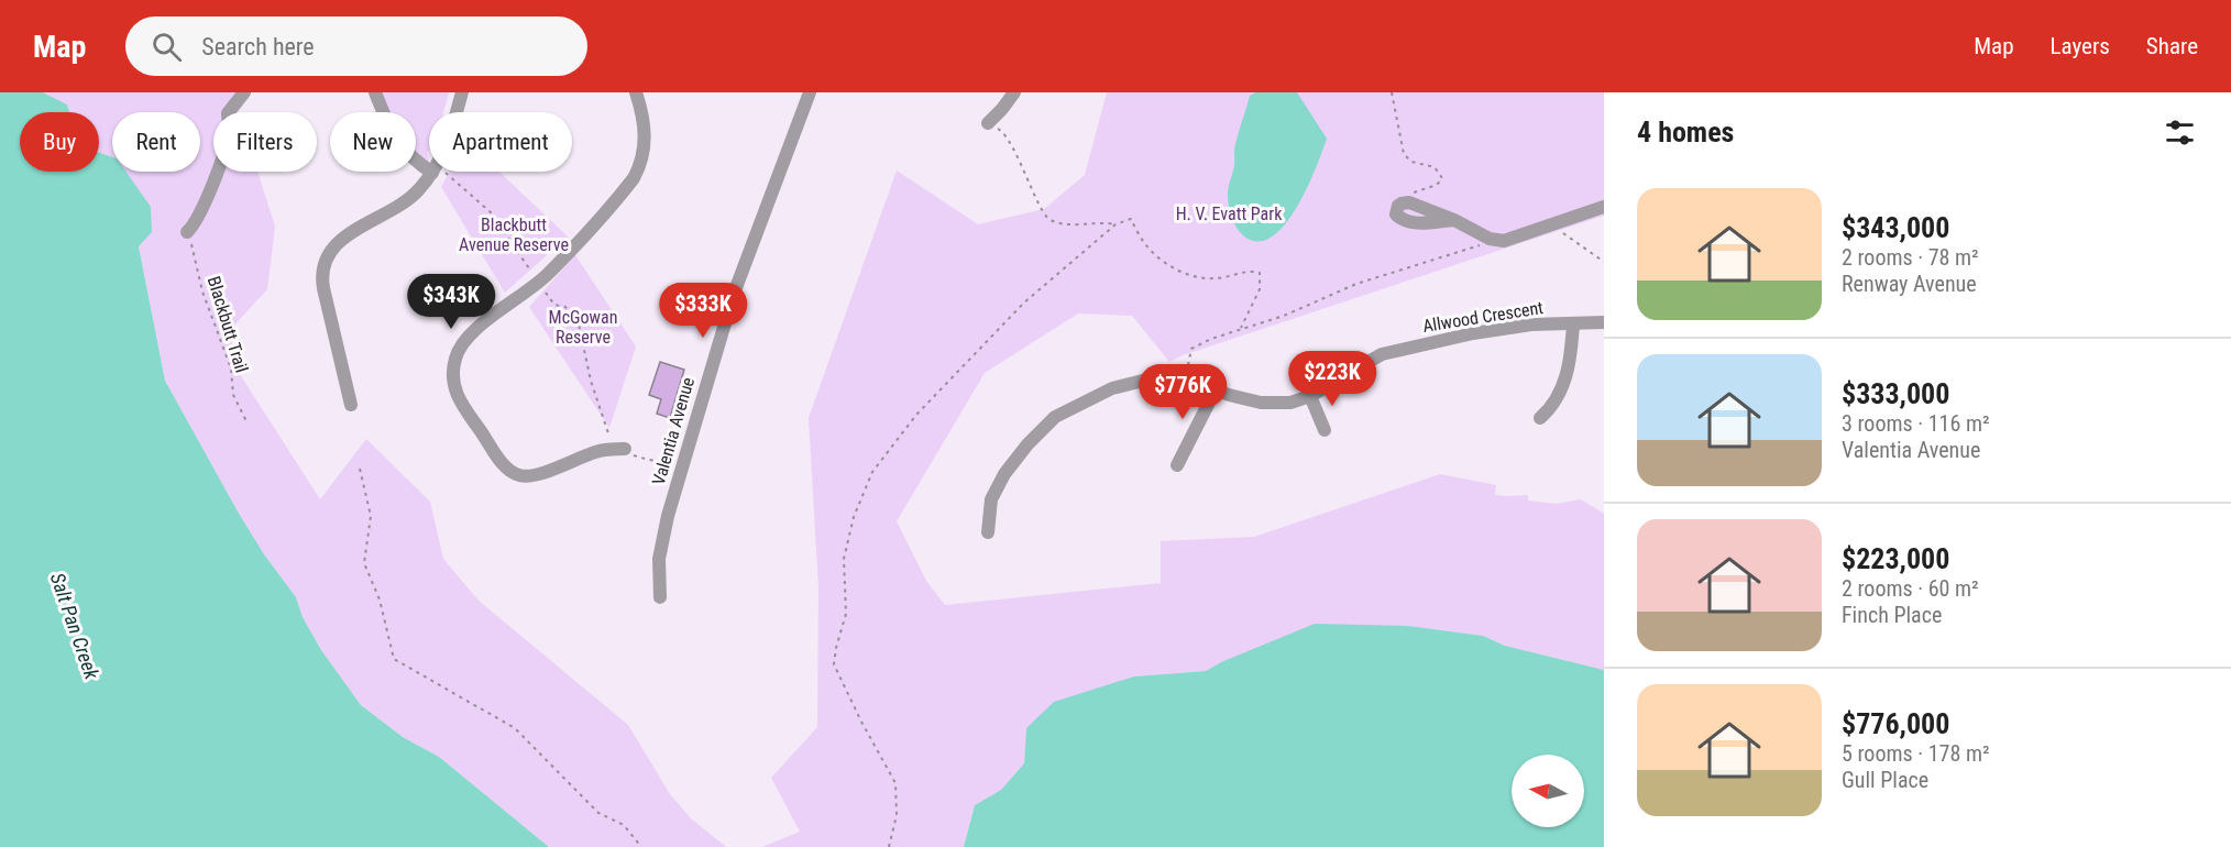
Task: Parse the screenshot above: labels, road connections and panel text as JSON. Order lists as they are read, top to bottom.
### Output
{
  "streets": {
    "street": ["Allwood Crescent", "Valentia Avenue"],
    "path": ["Blackbutt Trail"]
  },
  "water": ["Salt Pan Creek"],
  "parks": ["H. V. Evatt Park", "Blackbutt Avenue Reserve", "McGowan Reserve"],
  "north": "left",
  "page": {
    "header": "Map",
    "search": "Search here",
    "nav": ["Map", "Layers", "Share"],
    "heading": "4 homes",
    "chip": [
      "Buy",
      "Rent",
      "Filters",
      "New",
      "Apartment"
    ],
    "list": [
      {
        "name": "$343,000",
        "note": "2 rooms · 78 m² · Renway Avenue"
      },
      {
        "name": "$333,000",
        "note": "3 rooms · 116 m² · Valentia Avenue"
      },
      {
        "name": "$223,000",
        "note": "2 rooms · 60 m² · Finch Place"
      },
      {
        "name": "$776,000",
        "note": "5 rooms · 178 m² · Gull Place"
      }
    ],
    "price": [
      "$343K",
      "$333K",
      "$223K",
      "$776K"
    ]
  }
}
